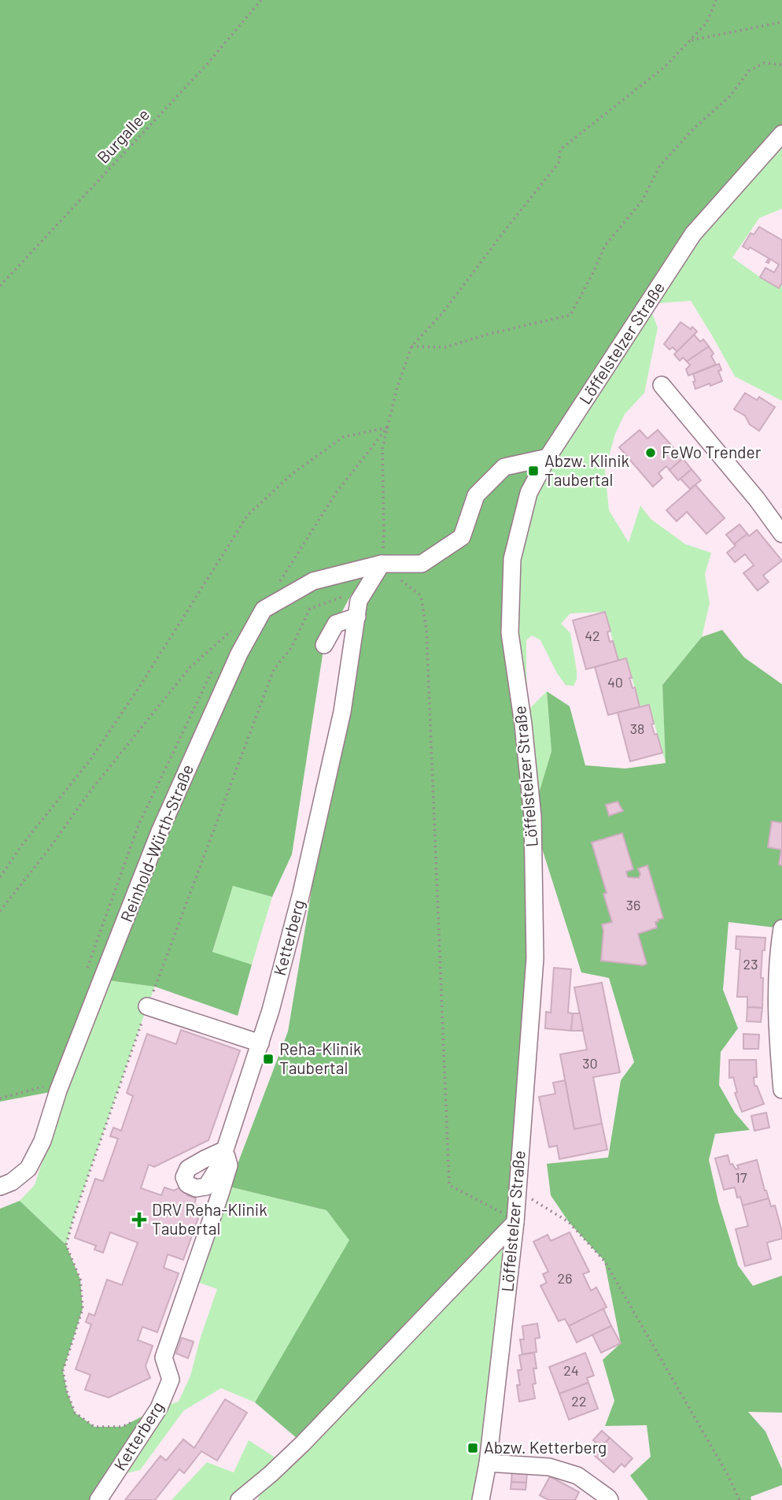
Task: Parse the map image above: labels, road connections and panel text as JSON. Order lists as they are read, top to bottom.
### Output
{
  "streets": {
    "street": ["Löffelstelzer Straße", "Reinhold-Würth-Straße", "Ketterberg"],
    "path": ["Burgallee"]
  },
  "crossings": [
    ["Reinhold-Würth-Straße", "Ketterberg"]
  ],
  "places": {
    "other": ["FeWo Trender"],
    "transit": ["Abzw. Klinik Taubertal", "Reha-Klinik Taubertal", "Abzw. Ketterberg"],
    "health": ["DRV Reha-Klinik Taubertal"]
  },
  "house_numbers": [
    "42",
    "40",
    "38",
    "36",
    "23",
    "30",
    "17",
    "26",
    "24",
    "22"
  ]
}
